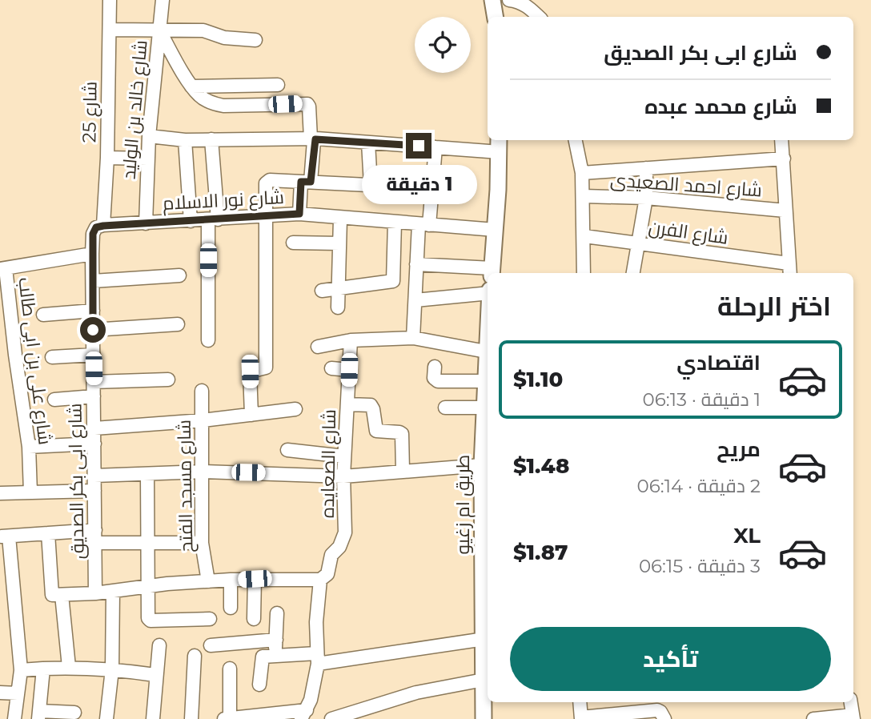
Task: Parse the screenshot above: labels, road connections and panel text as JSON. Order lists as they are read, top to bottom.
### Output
{
  "streets": {
    "main road": ["طريق ام زغيو"],
    "street": [
      "شارع خالد بن الوليد",
      "شارع 25",
      "شارع احمد الصعيدى",
      "شارع نور الاسلام",
      "شارع الفرن",
      "شارع على بن ابى طالب",
      "شارع الصعايده",
      "شارع ابى بكر الصديق",
      "شارع مسجد الفتح"
    ]
  },
  "crossings": [
    ["شارع خالد بن الوليد", "شارع نور الاسلام"],
    ["شارع 25", "شارع نور الاسلام"],
    ["شارع 25", "شارع ابى بكر الصديق"],
    ["شارع نور الاسلام", "شارع ابى بكر الصديق"]
  ],
  "page": {
    "banner": ["شارع ابى بكر الصديق", "شارع محمد عبده"],
    "bubble": "1 دقيقة",
    "heading": "اختر الرحلة",
    "list": [
      {
        "name": "اقتصادي",
        "note": "1 دقيقة · 06:13",
        "value": "$1.10"
      },
      {
        "name": "مريح",
        "note": "2 دقيقة · 06:14",
        "value": "$1.48"
      },
      {
        "name": "XL",
        "note": "3 دقيقة · 06:15",
        "value": "$1.87"
      }
    ],
    "buttons": "تأكيد"
  }
}
